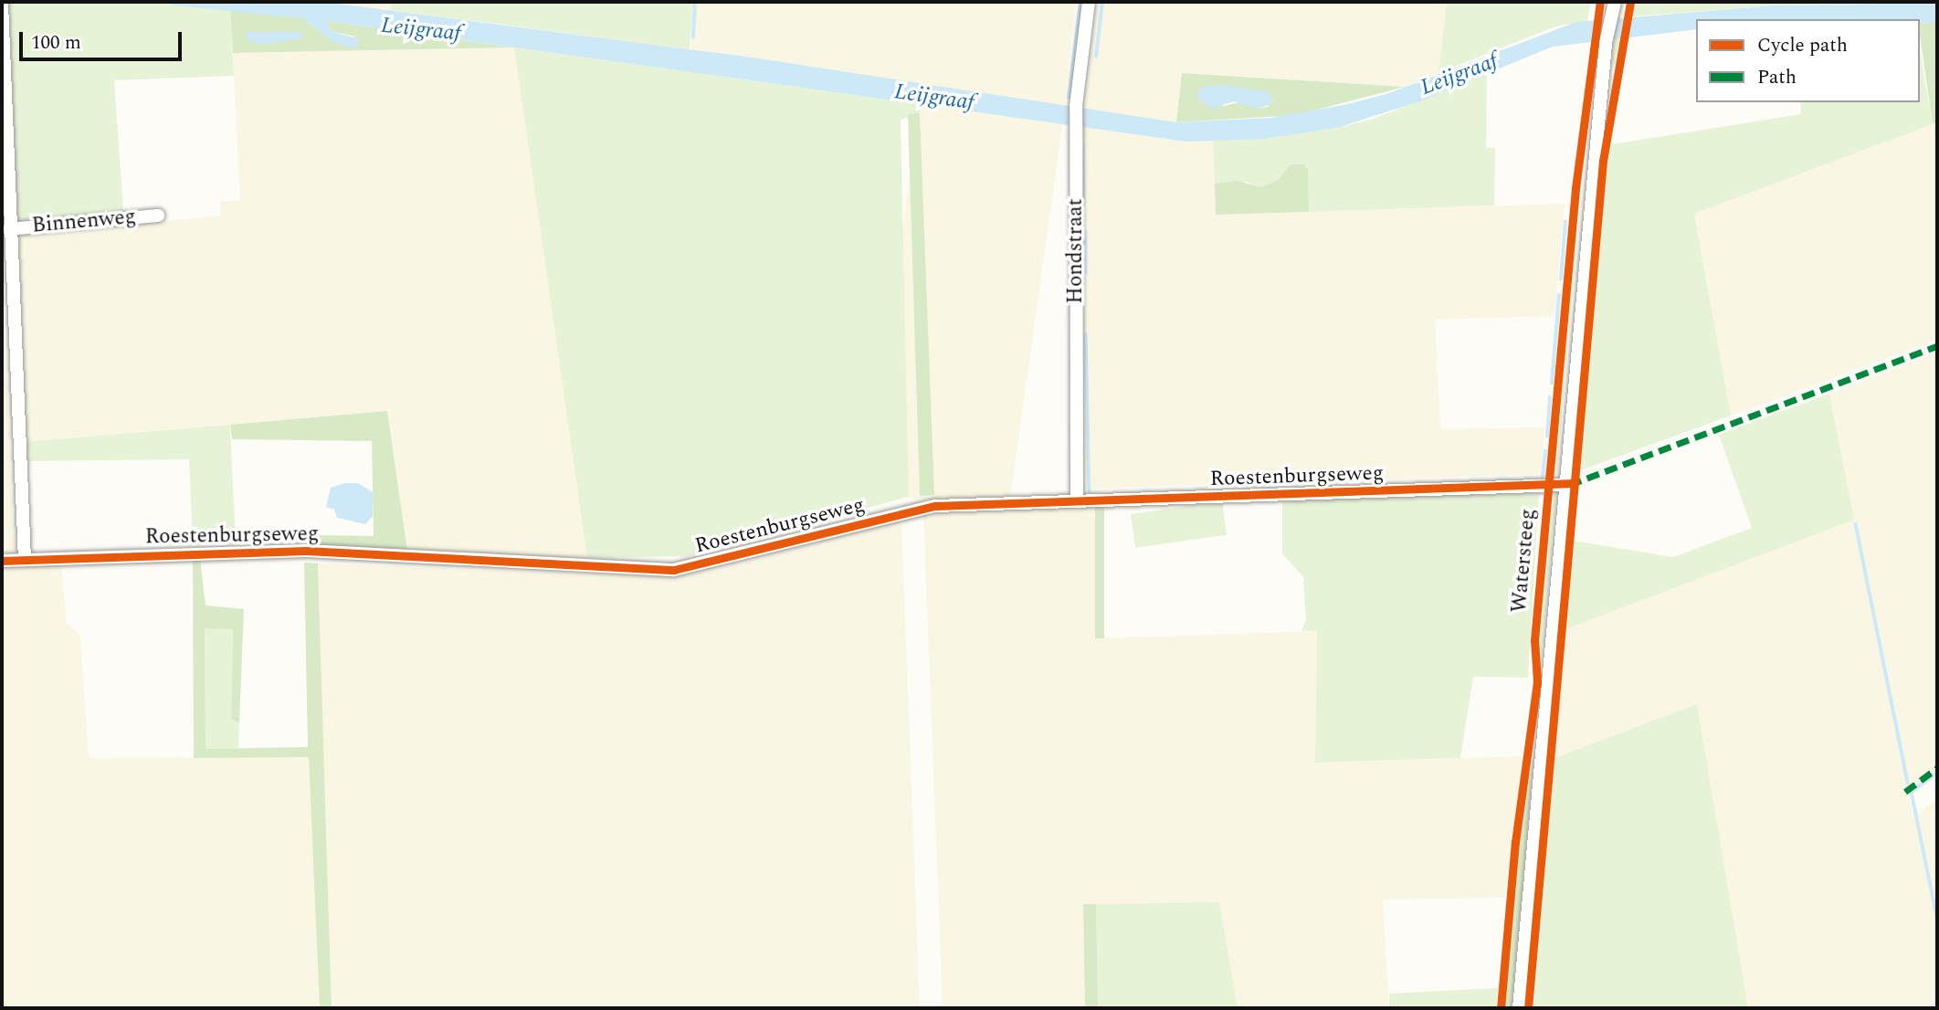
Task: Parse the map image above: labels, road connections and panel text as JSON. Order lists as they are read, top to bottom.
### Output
{
  "streets": {
    "street": [
      "Binnenweg",
      "Hondstraat",
      "Roestenburgseweg",
      "Watersteeg"
    ]
  },
  "crossings": [
    ["Hondstraat", "Roestenburgseweg"],
    ["Roestenburgseweg", "Watersteeg"]
  ],
  "water": ["Leijgraaf"],
  "legend": ["Cycle path", "Path"],
  "scale_bar": "100 m"
}
